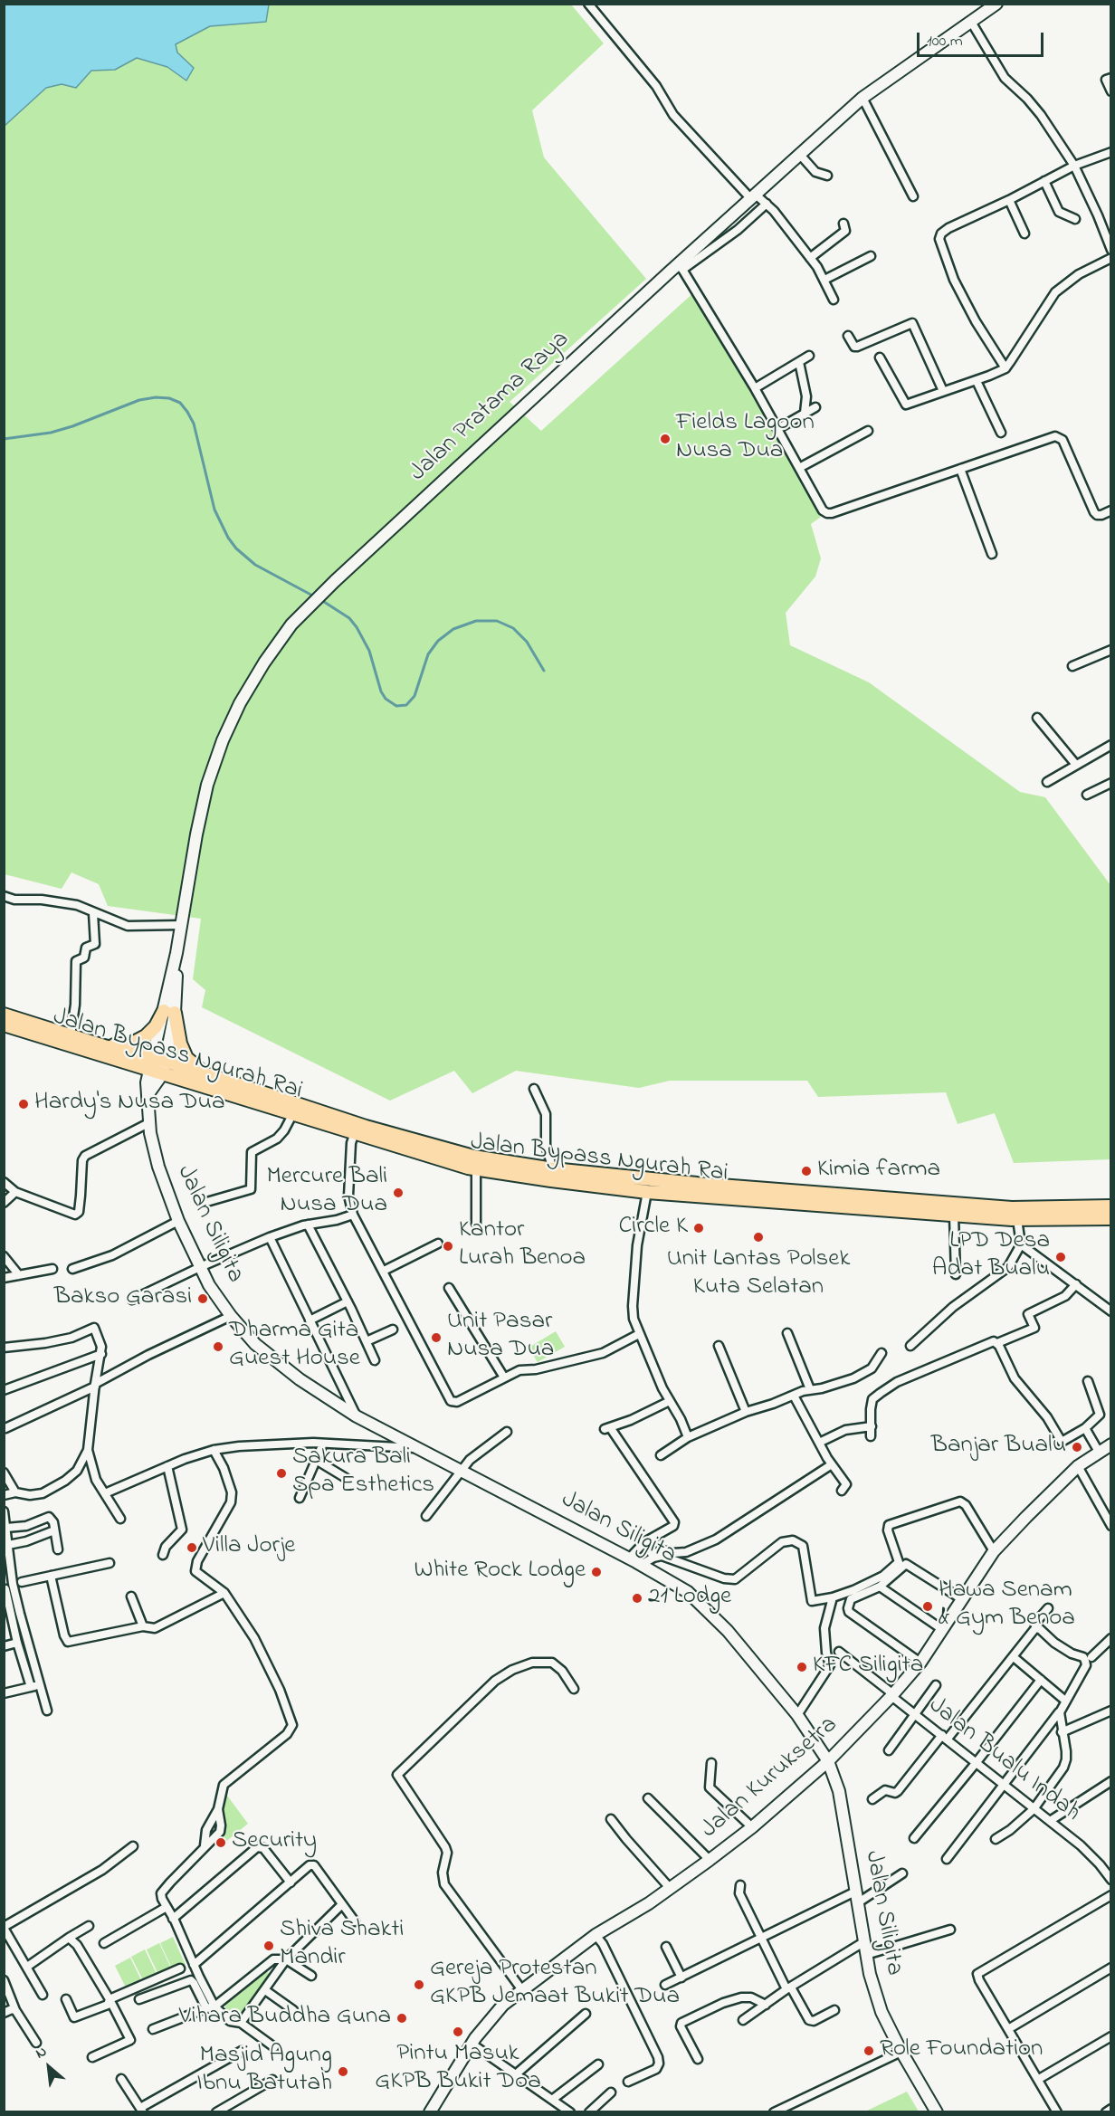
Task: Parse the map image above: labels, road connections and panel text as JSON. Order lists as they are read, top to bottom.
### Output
{
  "streets": {
    "highway": ["Jalan Bypass Ngurah Rai"],
    "main road": ["Jalan Pratama Raya", "Jalan Siligita", "Jalan Kuruksetra"],
    "street": ["Jalan Bualu Indah"]
  },
  "crossings": [
    ["Jalan Pratama Raya", "Jalan Bypass Ngurah Rai"],
    ["Jalan Pratama Raya", "Jalan Siligita"],
    ["Jalan Bypass Ngurah Rai", "Jalan Siligita"],
    ["Jalan Siligita", "Jalan Kuruksetra"],
    ["Jalan Bualu Indah", "Jalan Kuruksetra"]
  ],
  "places": [
    "Fields Lagoon Nusa Dua",
    "Hardy's Nusa Dua",
    "Kimia farma",
    "Mercure Bali Nusa Dua",
    "Circle K",
    "Unit Lantas Polsek Kuta Selatan",
    "Kantor Lurah Benoa",
    "LPD Desa Adat Bualu",
    "Bakso Garasi",
    "Unit Pasar Nusa Dua",
    "Dharma Gita Guest House",
    "Banjar Bualu",
    "Sakura Bali Spa Esthetics",
    "Villa Jorje",
    "White Rock Lodge",
    "21 Lodge",
    "Hawa Senam & Gym Benoa",
    "KFC Siligita",
    "Security",
    "Shiva Shakti Mandir",
    "Gereja Protestan GKPB Jemaat Bukit Dua",
    "Vihara Buddha Guna",
    "Pintu Masuk GKPB Bukit Doa",
    "Role Foundation",
    "Masjid Agung Ibnu Batutah"
  ],
  "scale_bar": "100 m",
  "north": "top left"
}
